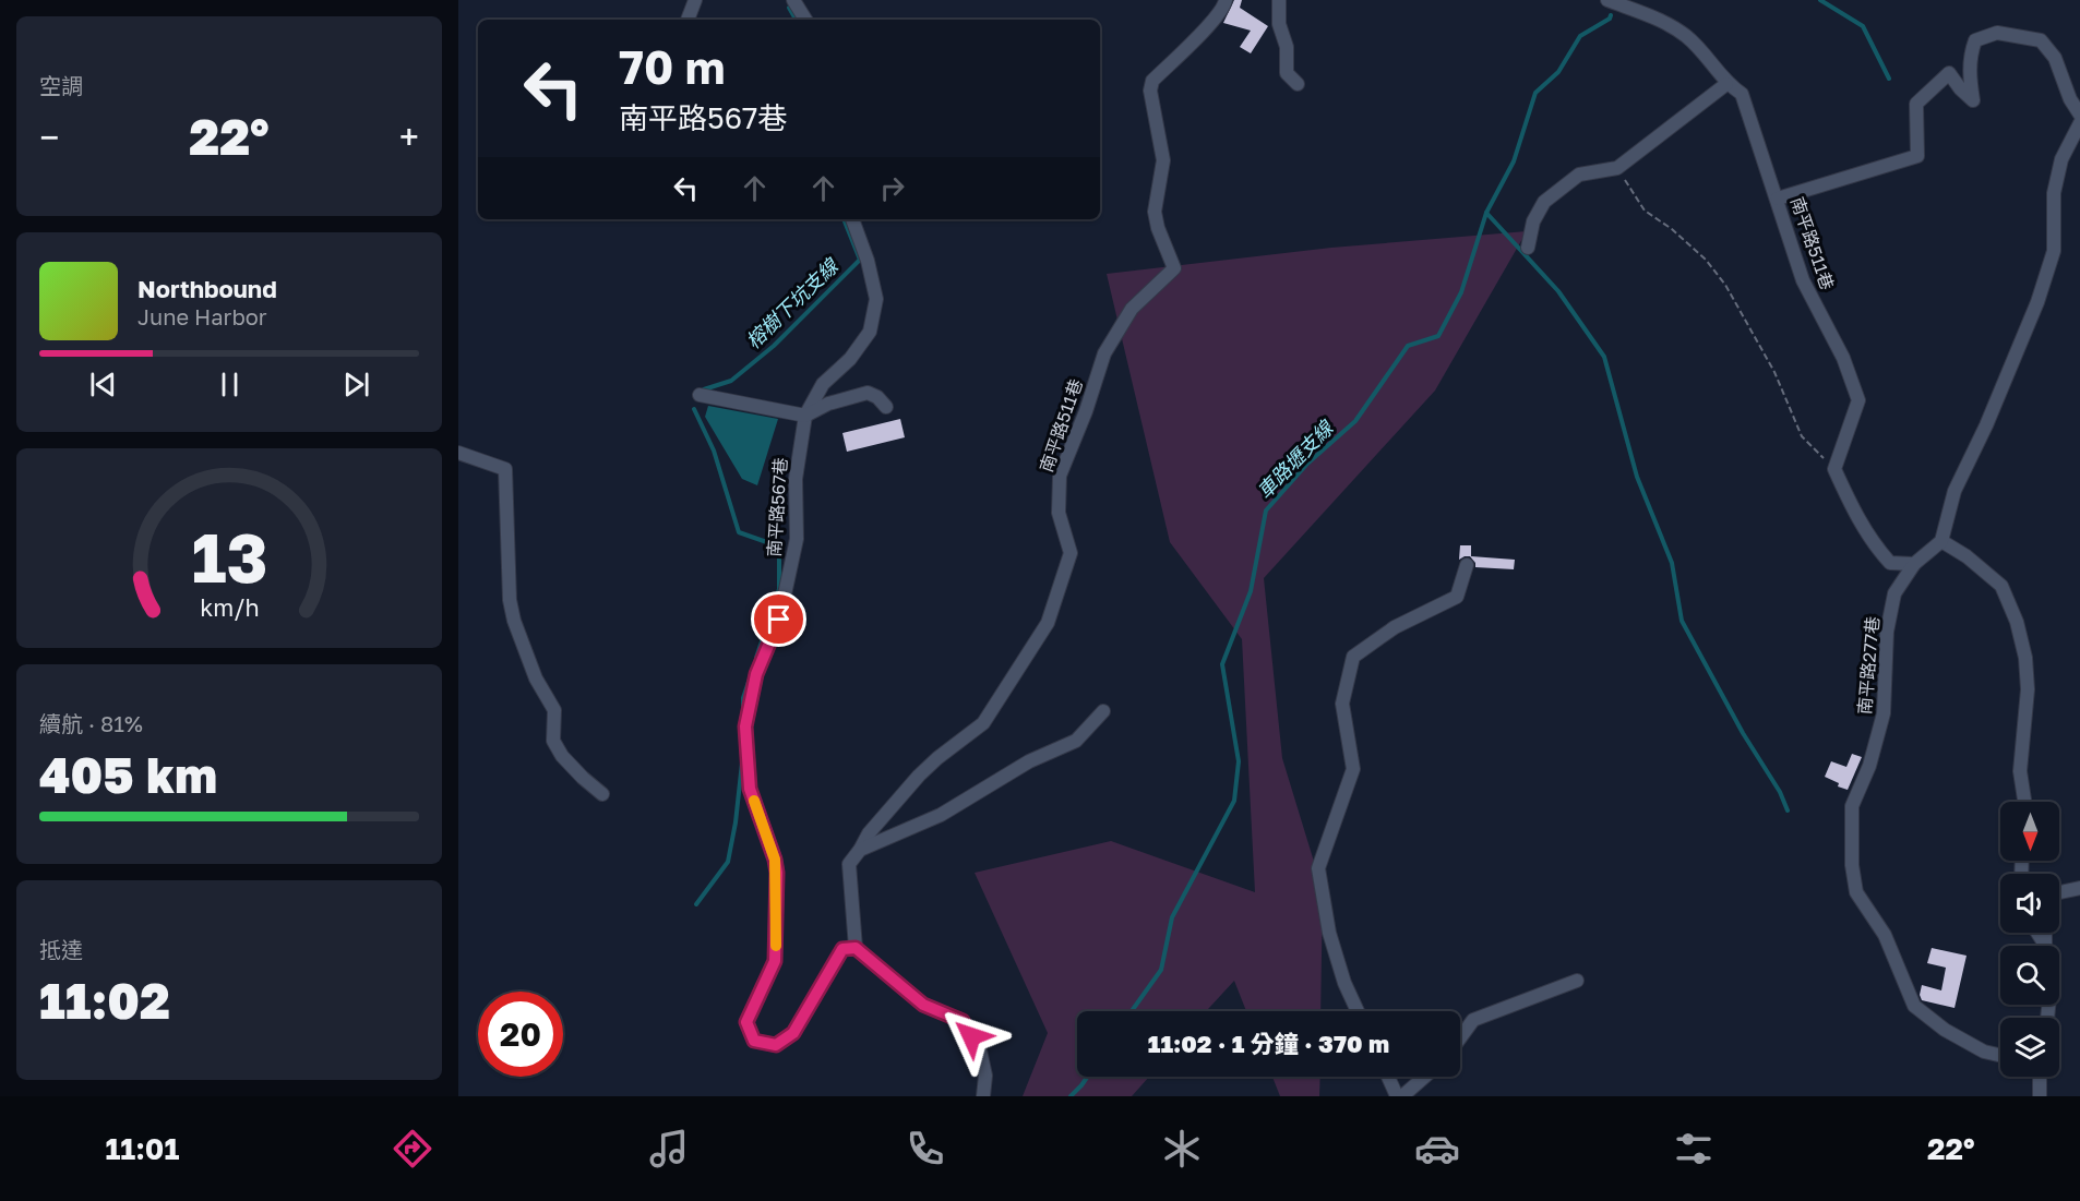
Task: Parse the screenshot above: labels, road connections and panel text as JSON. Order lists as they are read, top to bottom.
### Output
{
  "streets": {
    "lane": ["南平路511巷", "南平路567巷", "南平路277巷"]
  },
  "water": ["榕樹下坑支線", "車路壢支線"],
  "north": "bottom",
  "page": {
    "tile": [
      "空調",
      ["續航 · 81%", "405 km"],
      ["抵達", "11:02"]
    ],
    "turn": ["70 m", "南平路567巷"],
    "heat": ["−", "22°", "+"],
    "song": ["Northbound", "June Harbor"],
    "limit": "20",
    "trip": "11:02 · 1 分鐘 · 370 m",
    "tabs": ["11:01", "22°"],
    "gauge": ["13", "km/h"]
  }
}
